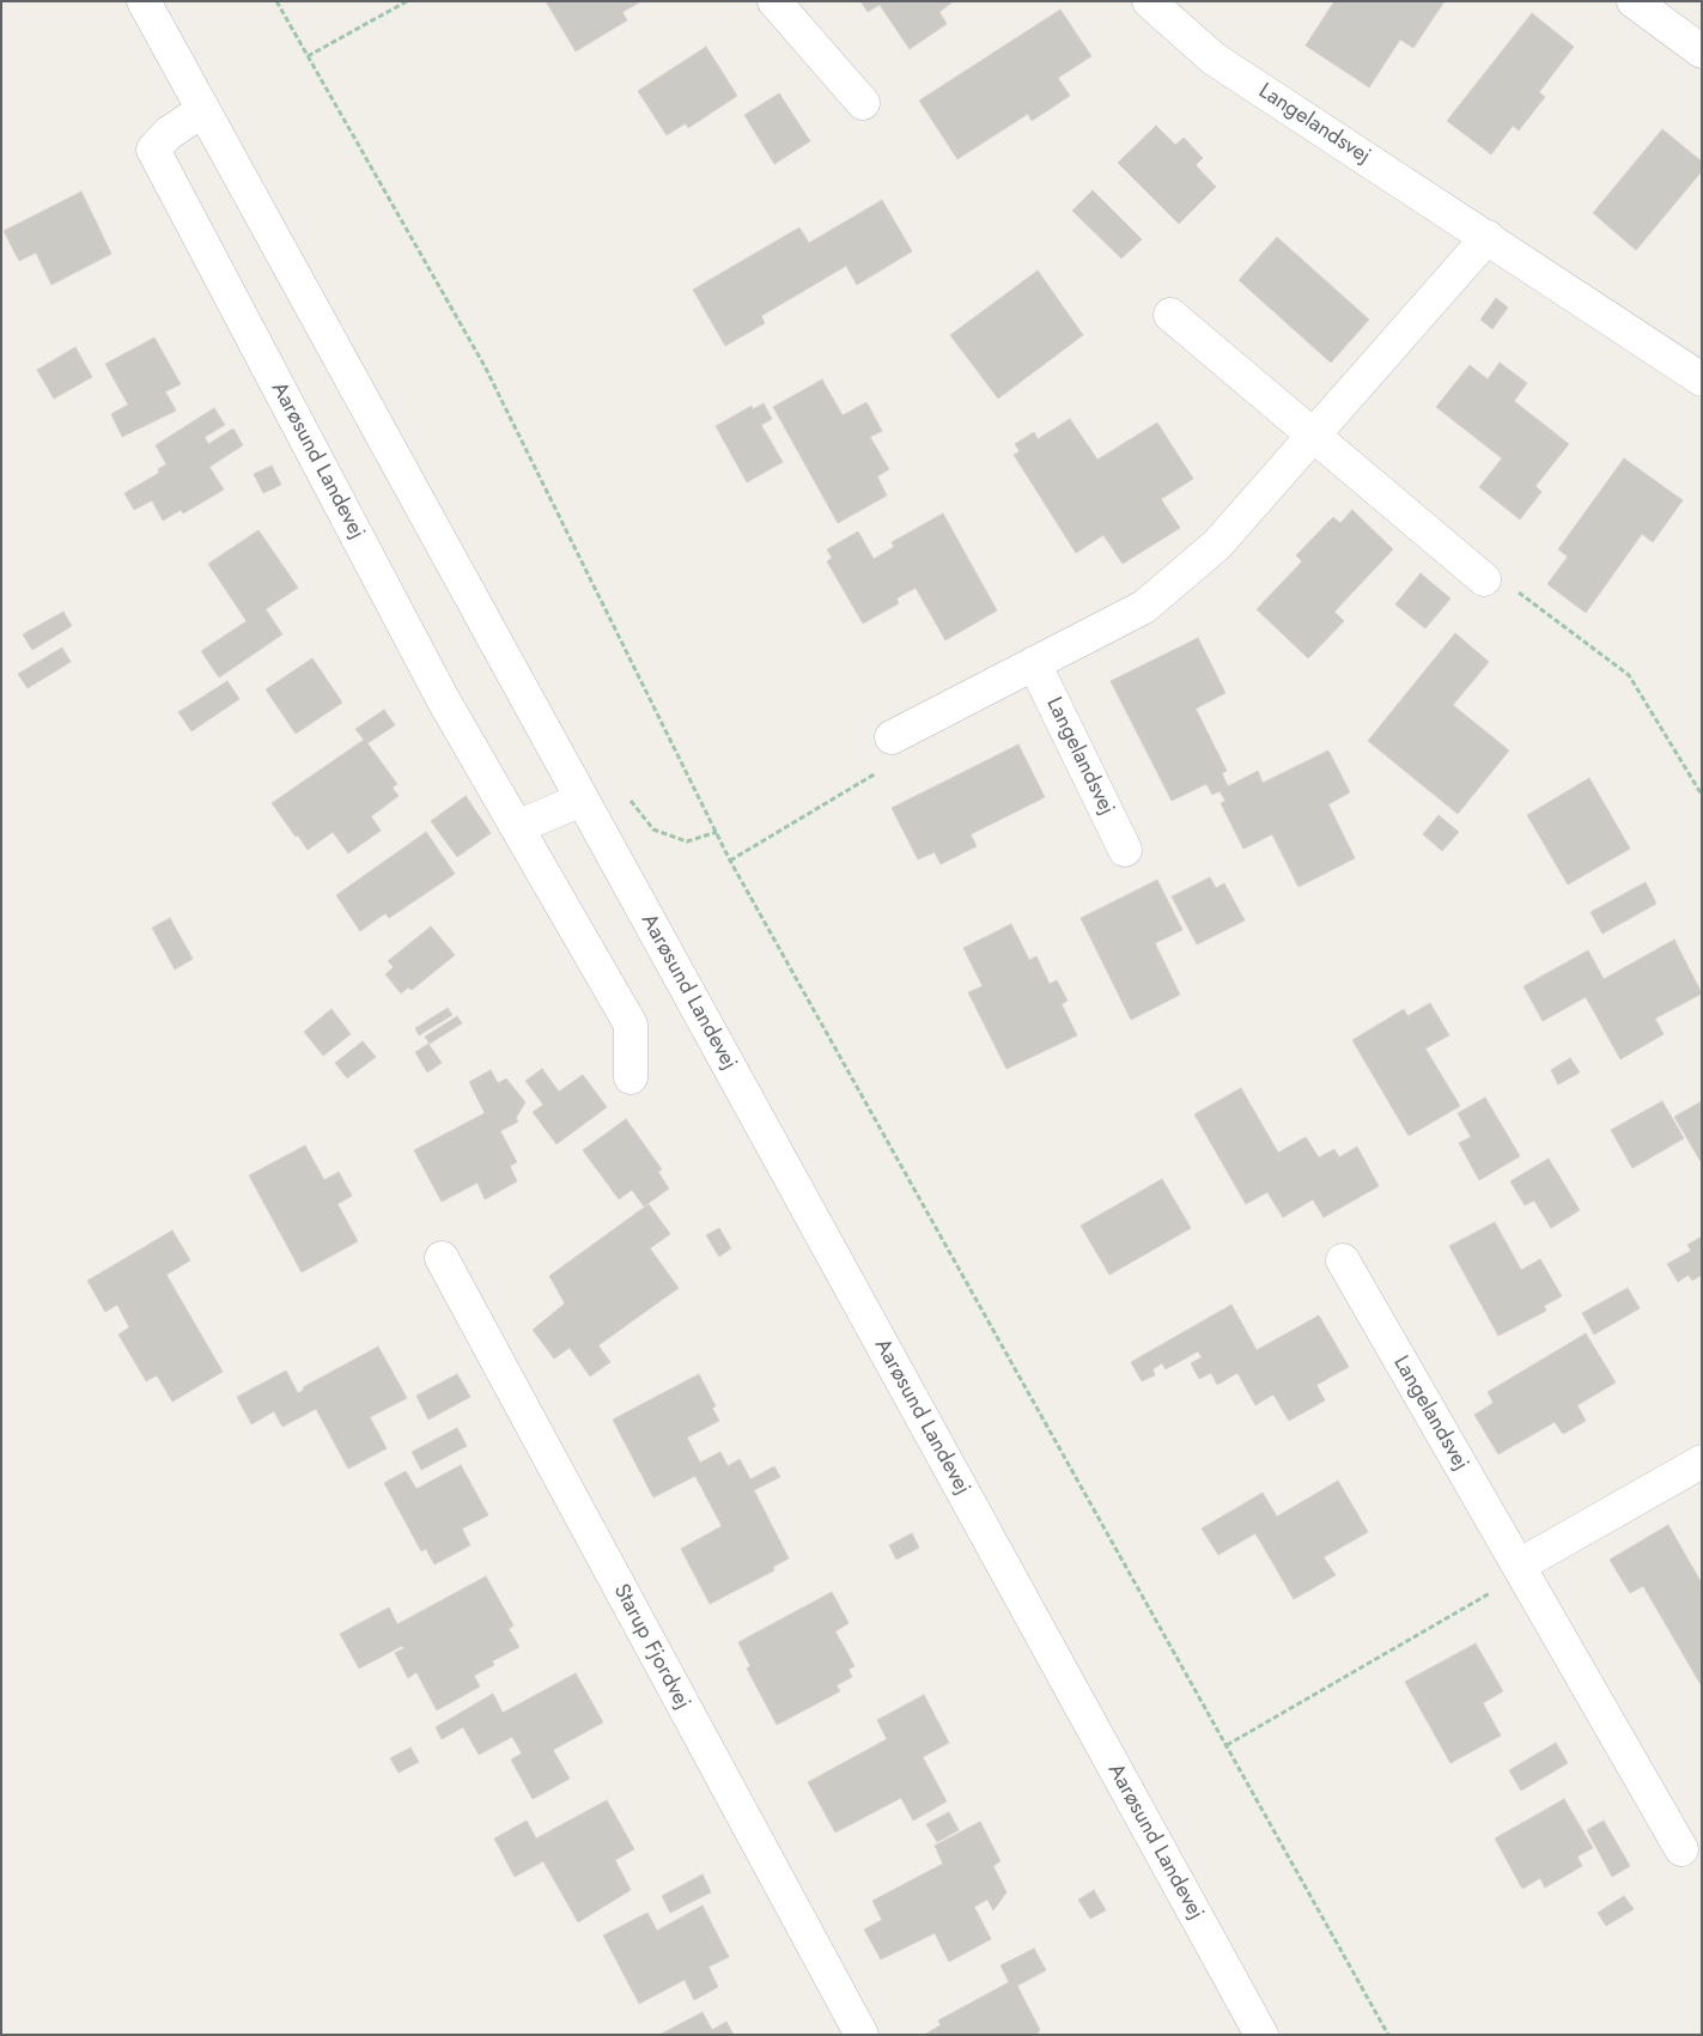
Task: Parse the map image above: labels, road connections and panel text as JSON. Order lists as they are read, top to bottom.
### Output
{
  "streets": {
    "street": ["Langelandsvej", "Aarøsund Landevej", "Starup Fjordvej"]
  }
}
